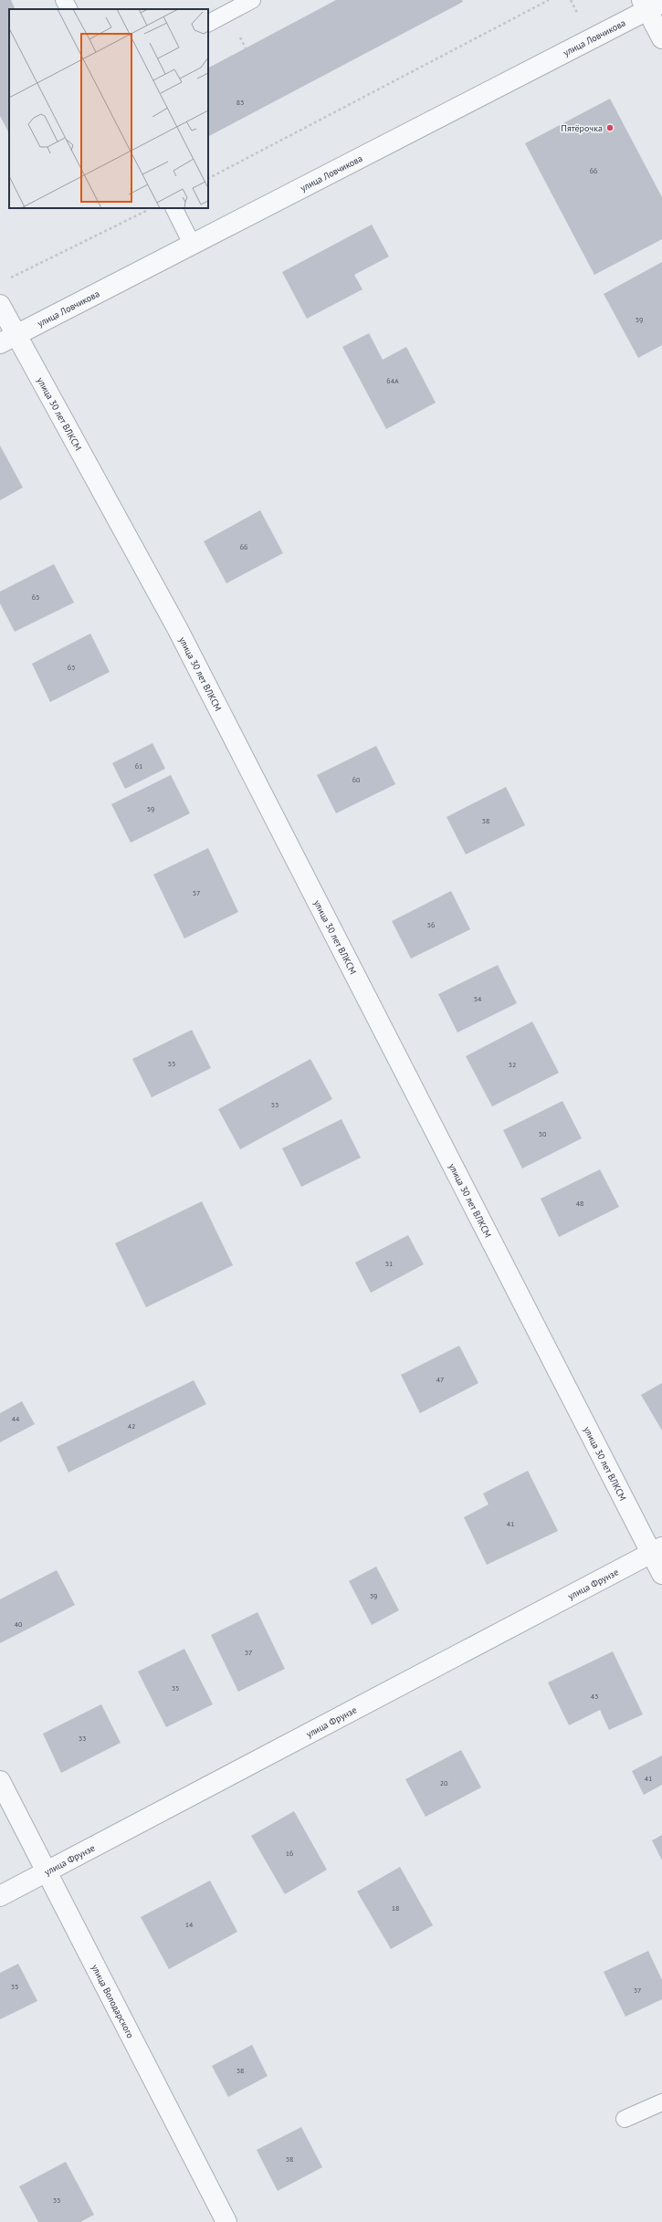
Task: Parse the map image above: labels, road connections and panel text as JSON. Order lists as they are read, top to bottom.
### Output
{
  "streets": {
    "street": [
      "улица Ловчикова",
      "улица 30 лет ВЛКСМ",
      "улица Фрунзе",
      "улица Володарского"
    ]
  },
  "crossings": [
    ["улица Ловчикова", "улица 30 лет ВЛКСМ"],
    ["улица 30 лет ВЛКСМ", "улица Фрунзе"],
    ["улица Фрунзе", "улица Володарского"]
  ],
  "places": ["Пятёрочка"],
  "house_numbers": [
    "83",
    "66",
    "59",
    "64А",
    "66",
    "65",
    "63",
    "61",
    "60",
    "59",
    "58",
    "57",
    "56",
    "54",
    "55",
    "52",
    "53",
    "50",
    "48",
    "51",
    "47",
    "44",
    "42",
    "41",
    "39",
    "40",
    "37",
    "35",
    "43",
    "33",
    "41",
    "20",
    "16",
    "18",
    "14",
    "35",
    "37",
    "38",
    "38",
    "33"
  ]
}
